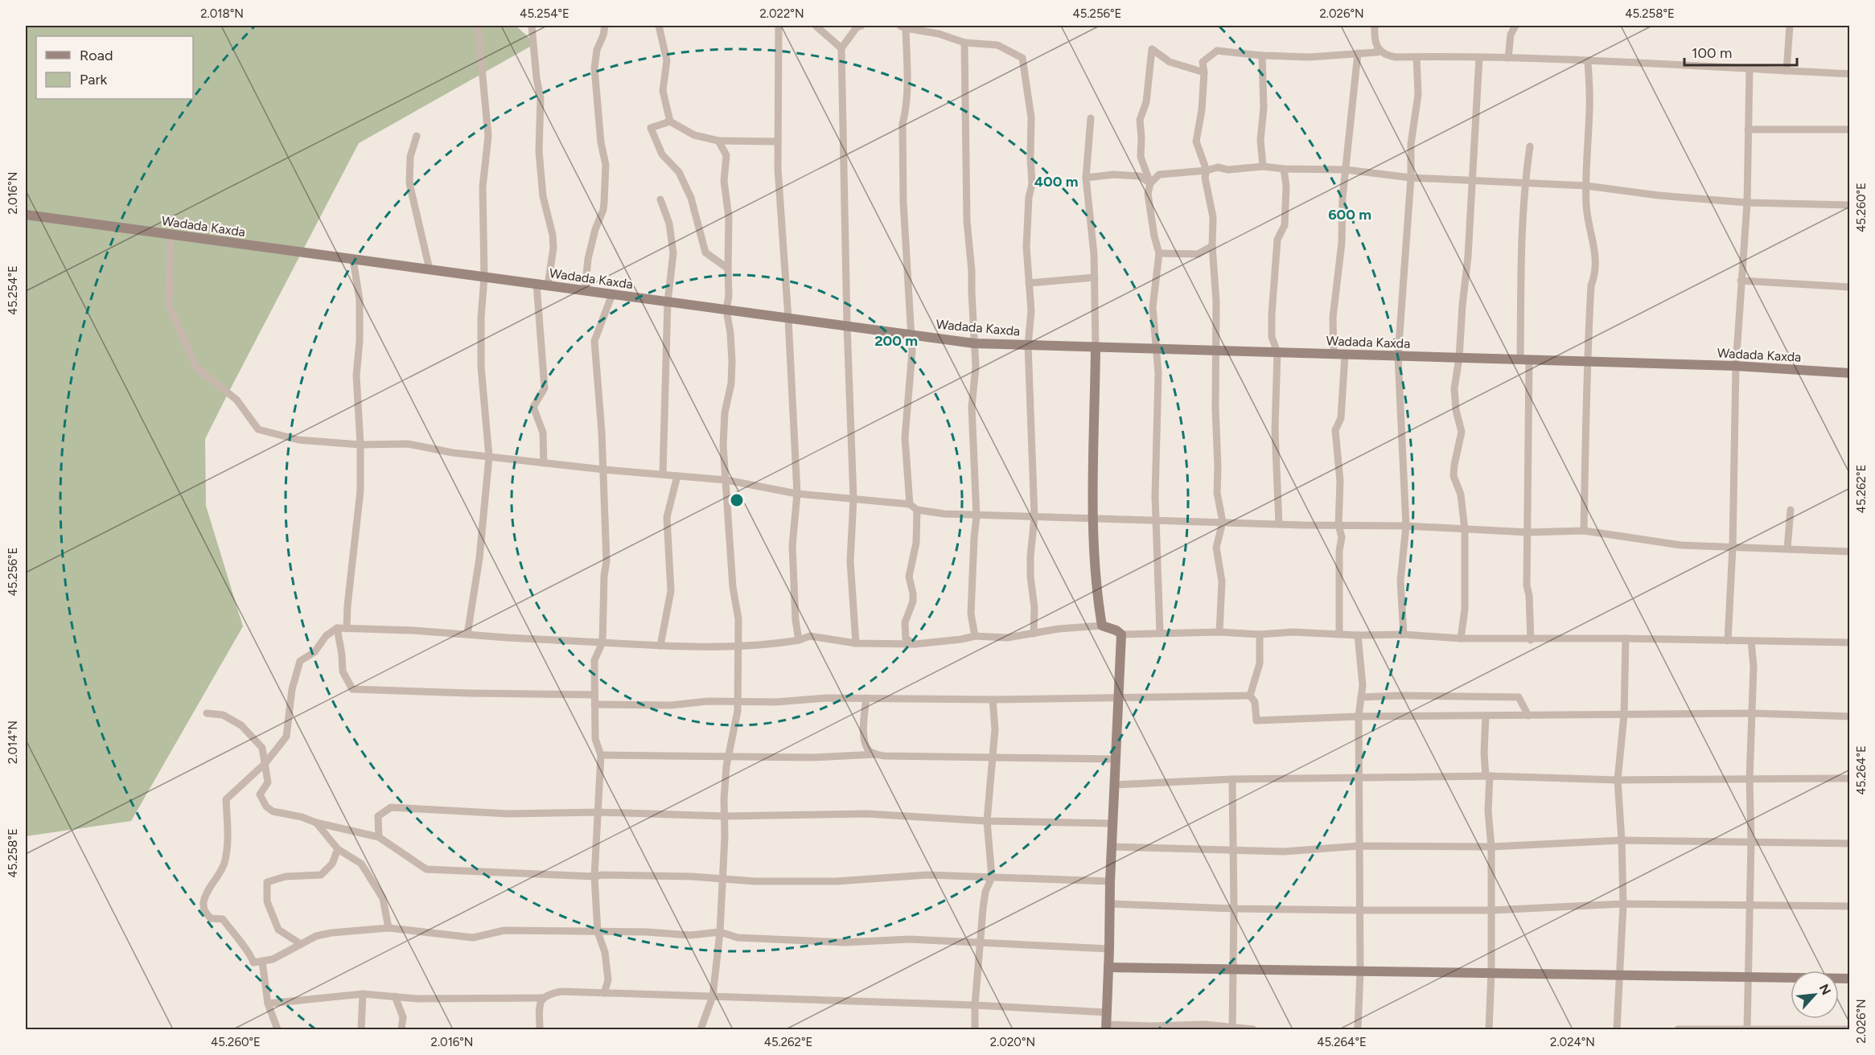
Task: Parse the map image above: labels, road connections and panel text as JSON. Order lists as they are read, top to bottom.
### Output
{
  "streets": {
    "street": ["Wadada Kaxda"]
  },
  "legend": ["Road", "Park"],
  "scale_bar": "100 m",
  "north": "top right",
  "coordinates": [
    "2.018°N",
    "45.254°E",
    "2.022°N",
    "45.256°E",
    "2.026°N",
    "45.258°E",
    "2.016°N",
    "45.260°E",
    "45.262°E",
    "2.014°N",
    "45.264°E",
    "2.020°N",
    "2.024°N"
  ],
  "rings": ["400 m", "600 m", "200 m"]
}
